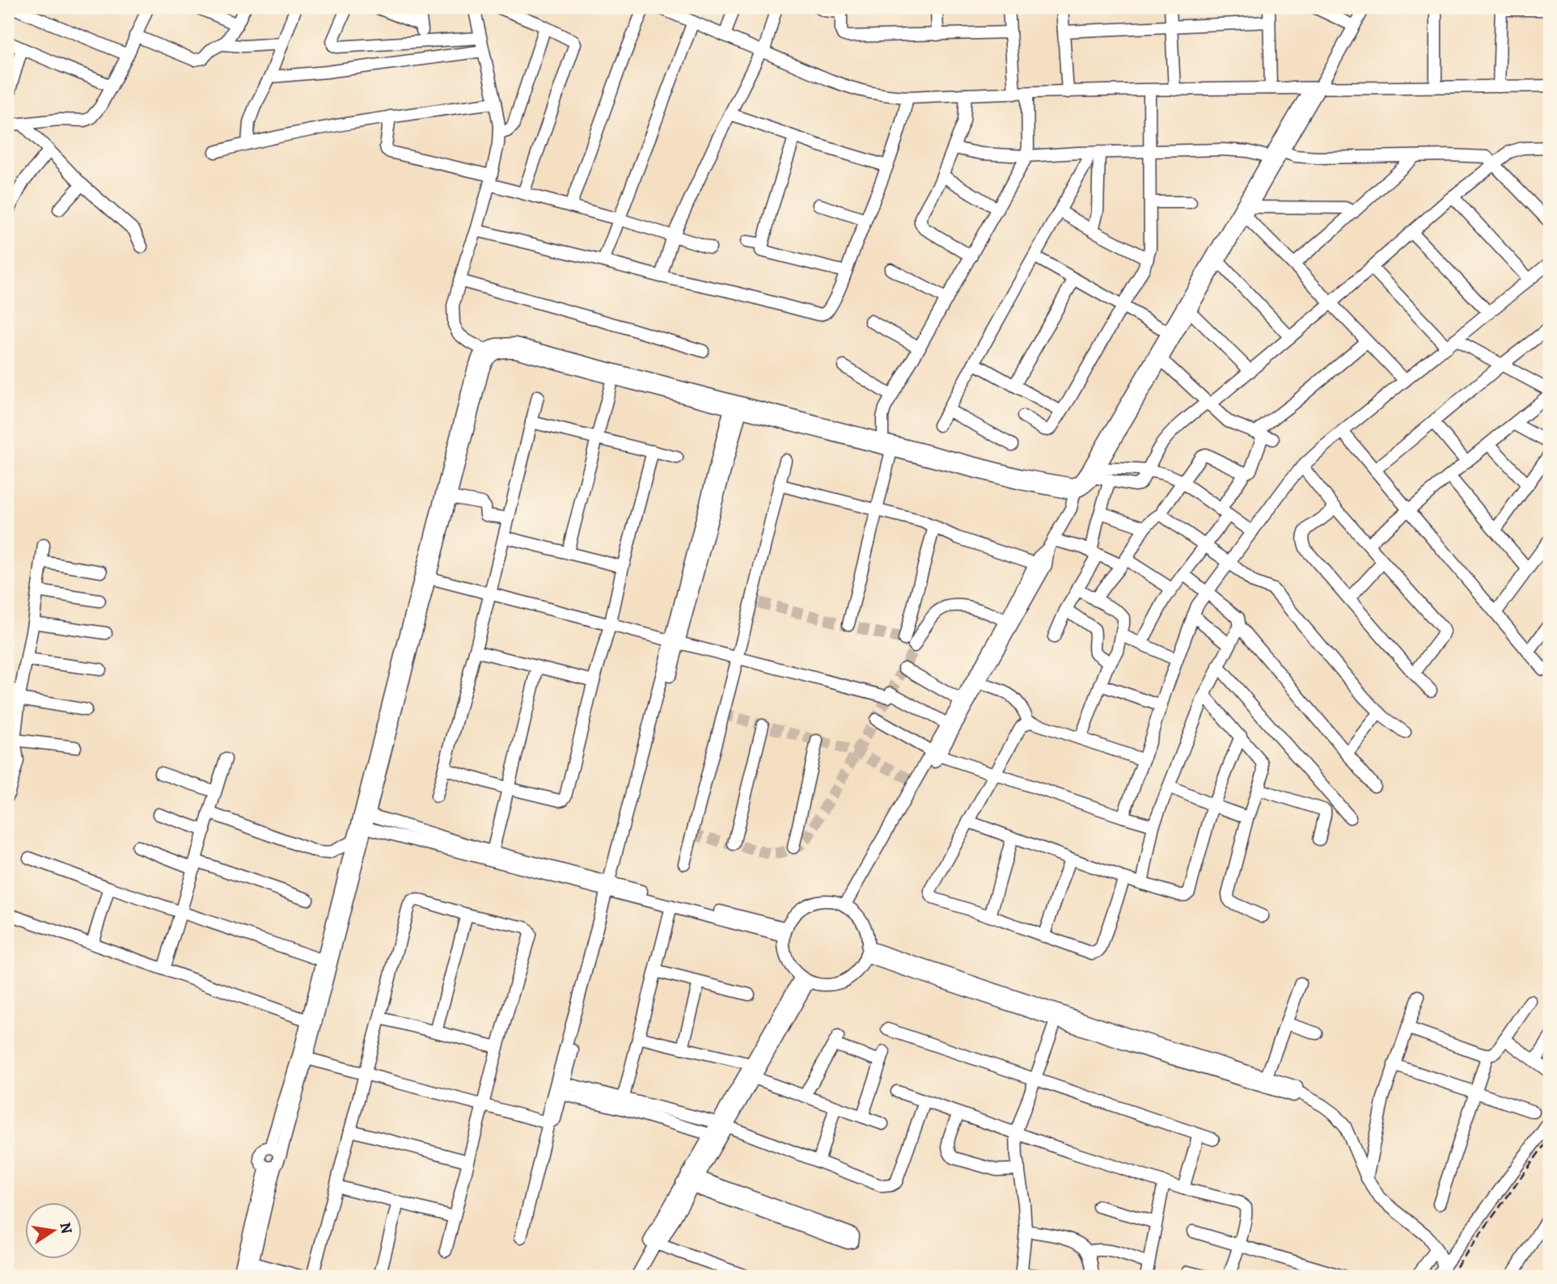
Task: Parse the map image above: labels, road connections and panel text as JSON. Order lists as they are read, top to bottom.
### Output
{
  "north": "right"
}
